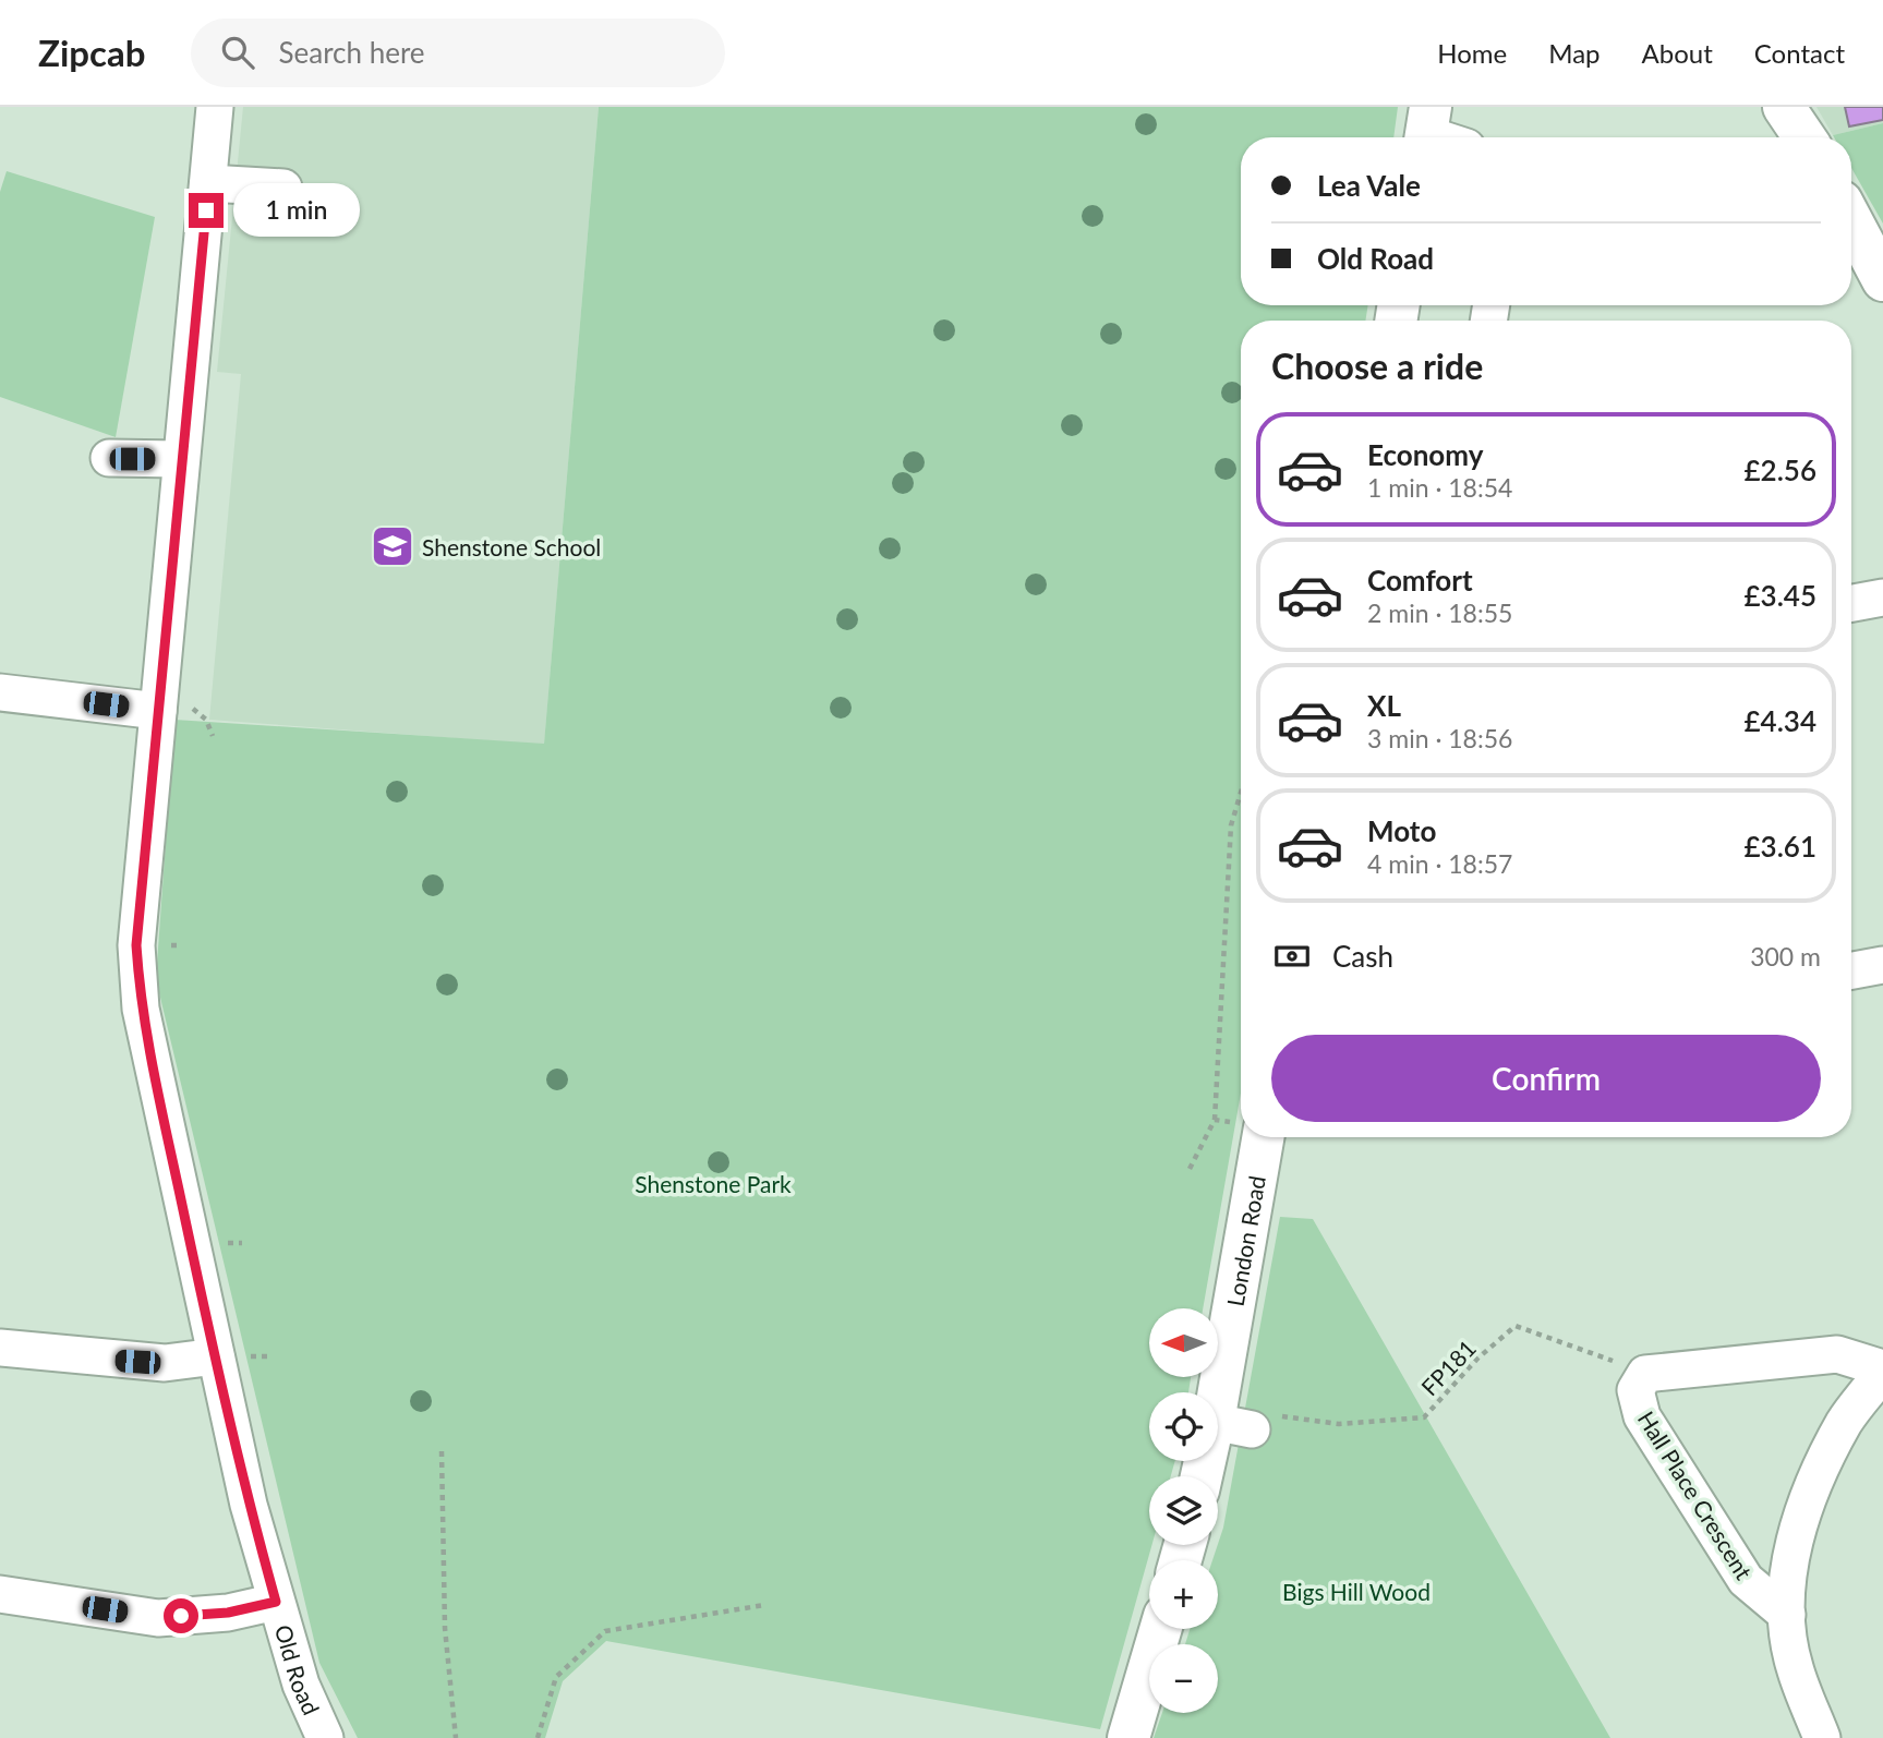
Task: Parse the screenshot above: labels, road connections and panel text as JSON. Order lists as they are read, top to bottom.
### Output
{
  "streets": {
    "main road": ["London Road"],
    "street": ["Hall Place Crescent", "Old Road"],
    "path": ["FP181"]
  },
  "crossings": [
    ["London Road", "FP181"],
    ["FP181", "Hall Place Crescent"]
  ],
  "parks": ["Shenstone Park", "Bigs Hill Wood"],
  "places": {
    "school or university": ["Shenstone School"]
  },
  "north": "left",
  "page": {
    "header": "Zipcab",
    "search": "Search here",
    "nav": [
      "Home",
      "Map",
      "About",
      "Contact"
    ],
    "banner": ["Lea Vale", "Old Road"],
    "bubble": "1 min",
    "heading": "Choose a ride",
    "list": [
      {
        "name": "Economy",
        "note": "1 min · 18:54",
        "value": "£2.56"
      },
      {
        "name": "Comfort",
        "note": "2 min · 18:55",
        "value": "£3.45"
      },
      {
        "name": "XL",
        "note": "3 min · 18:56",
        "value": "£4.34"
      },
      {
        "name": "Moto",
        "note": "4 min · 18:57",
        "value": "£3.61"
      }
    ],
    "pay": ["Cash", "300 m"],
    "buttons": "Confirm",
    "map_buttons": ["+", "−"]
  }
}
